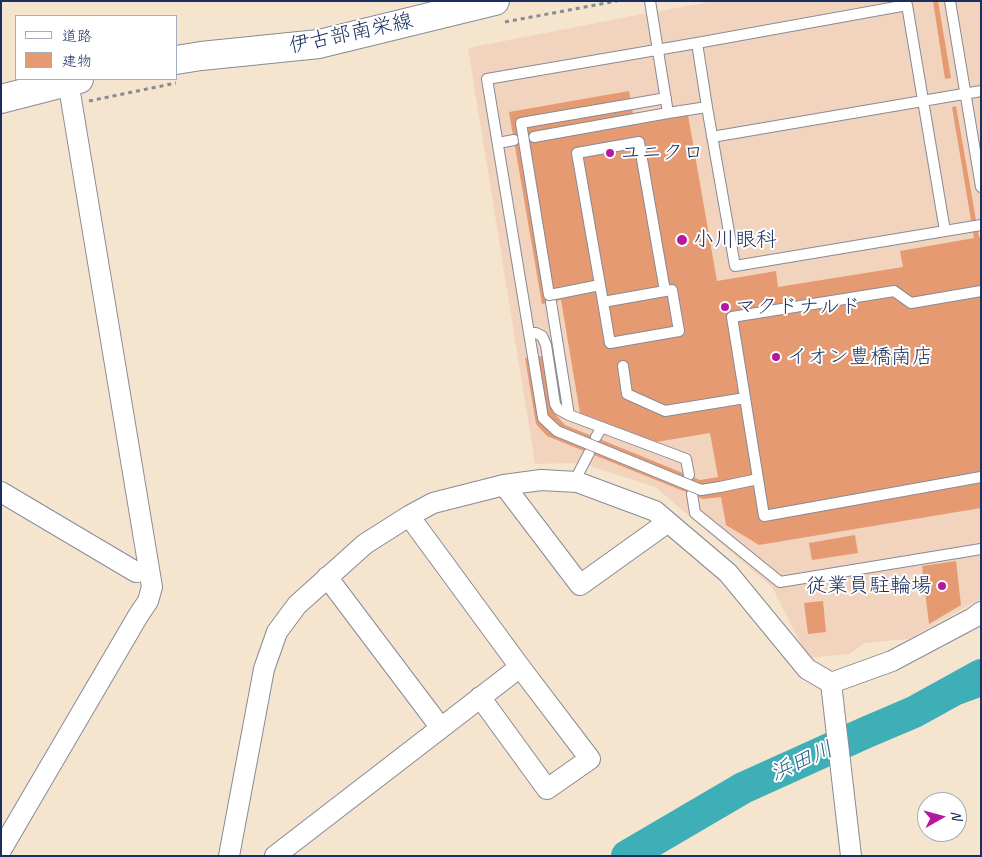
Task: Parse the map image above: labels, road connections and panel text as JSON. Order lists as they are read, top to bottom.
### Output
{
  "streets": {
    "main road": ["伊古部南栄線"]
  },
  "water": ["浜田川"],
  "places": [
    "ユニクロ",
    "小川眼科",
    "マクドナルド",
    "イオン豊橋南店",
    "従業員駐輪場"
  ],
  "legend": ["道路", "建物"],
  "north": "right"
}
